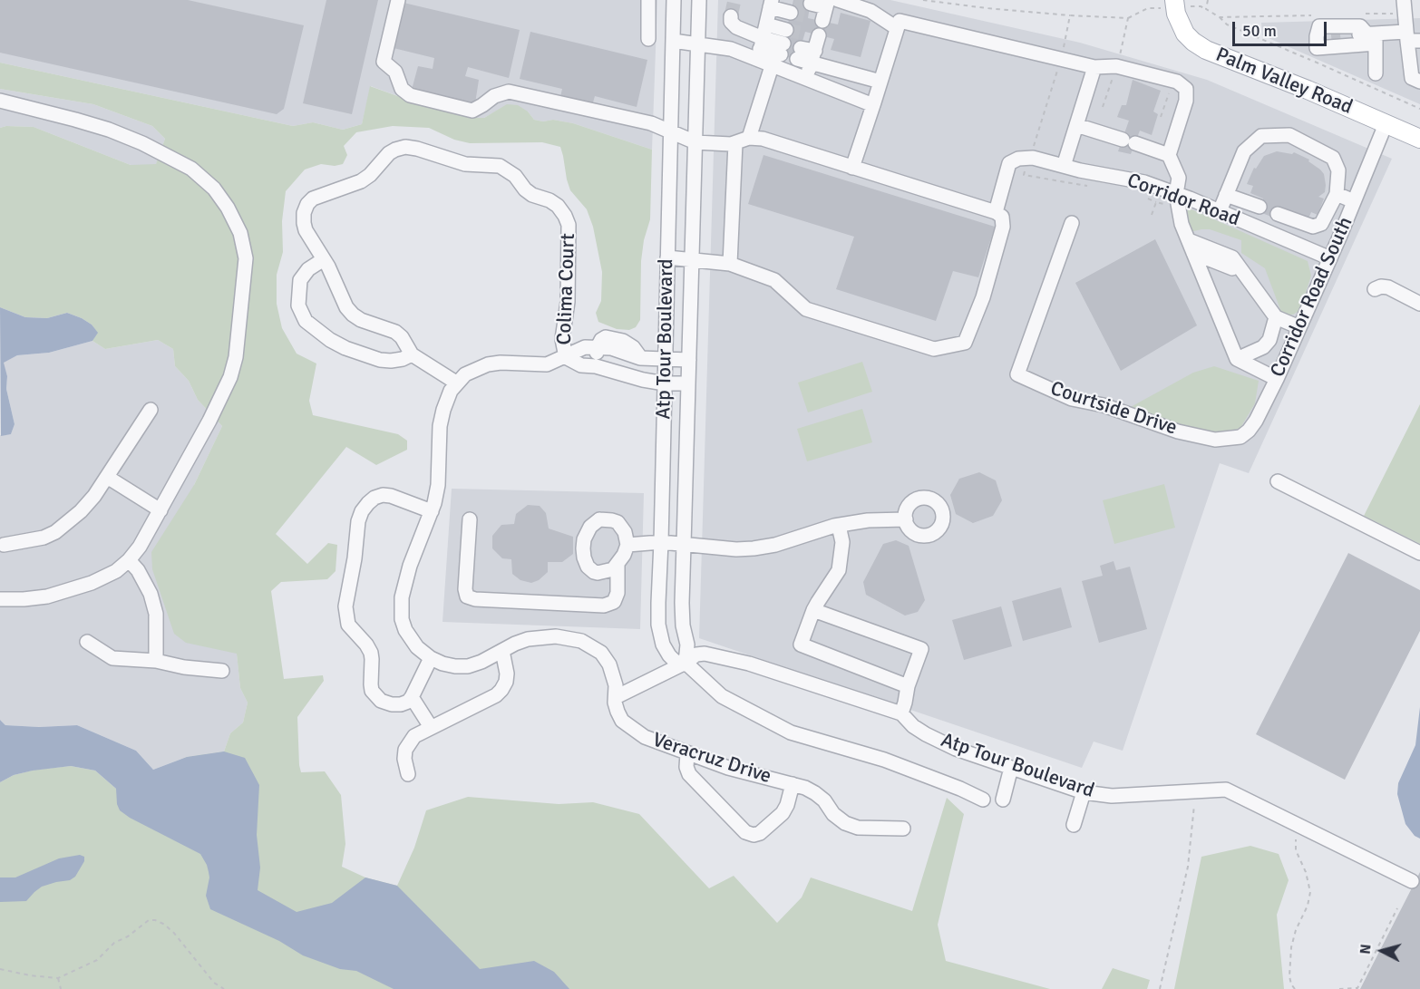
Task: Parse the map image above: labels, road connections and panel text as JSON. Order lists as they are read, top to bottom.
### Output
{
  "streets": {
    "main road": ["Palm Valley Road"],
    "street": [
      "Corridor Road",
      "Colima Court",
      "Corridor Road South",
      "Atp Tour Boulevard",
      "Courtside Drive",
      "Veracruz Drive"
    ]
  },
  "crossings": [
    ["Palm Valley Road", "Corridor Road South"],
    ["Corridor Road", "Corridor Road South"],
    ["Colima Court", "Veracruz Drive"],
    ["Corridor Road South", "Courtside Drive"]
  ],
  "scale_bar": "50 m",
  "north": "left"
}
